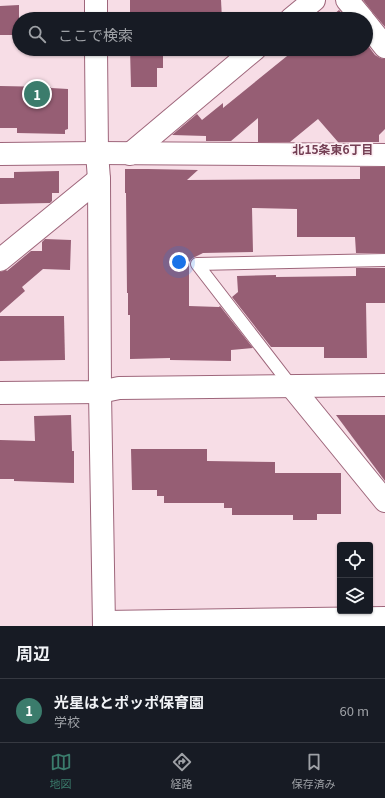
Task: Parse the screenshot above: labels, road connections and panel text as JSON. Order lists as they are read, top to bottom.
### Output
{
  "districts": ["北15条東6丁目"],
  "page": {
    "search": "ここで検索",
    "pins": "1",
    "heading": "周辺",
    "list": [
      {
        "mark": "1",
        "name": "光星はとポッポ保育園",
        "note": "学校",
        "value": "60 m"
      }
    ],
    "nav": ["地図", "経路", "保存済み"]
  }
}
